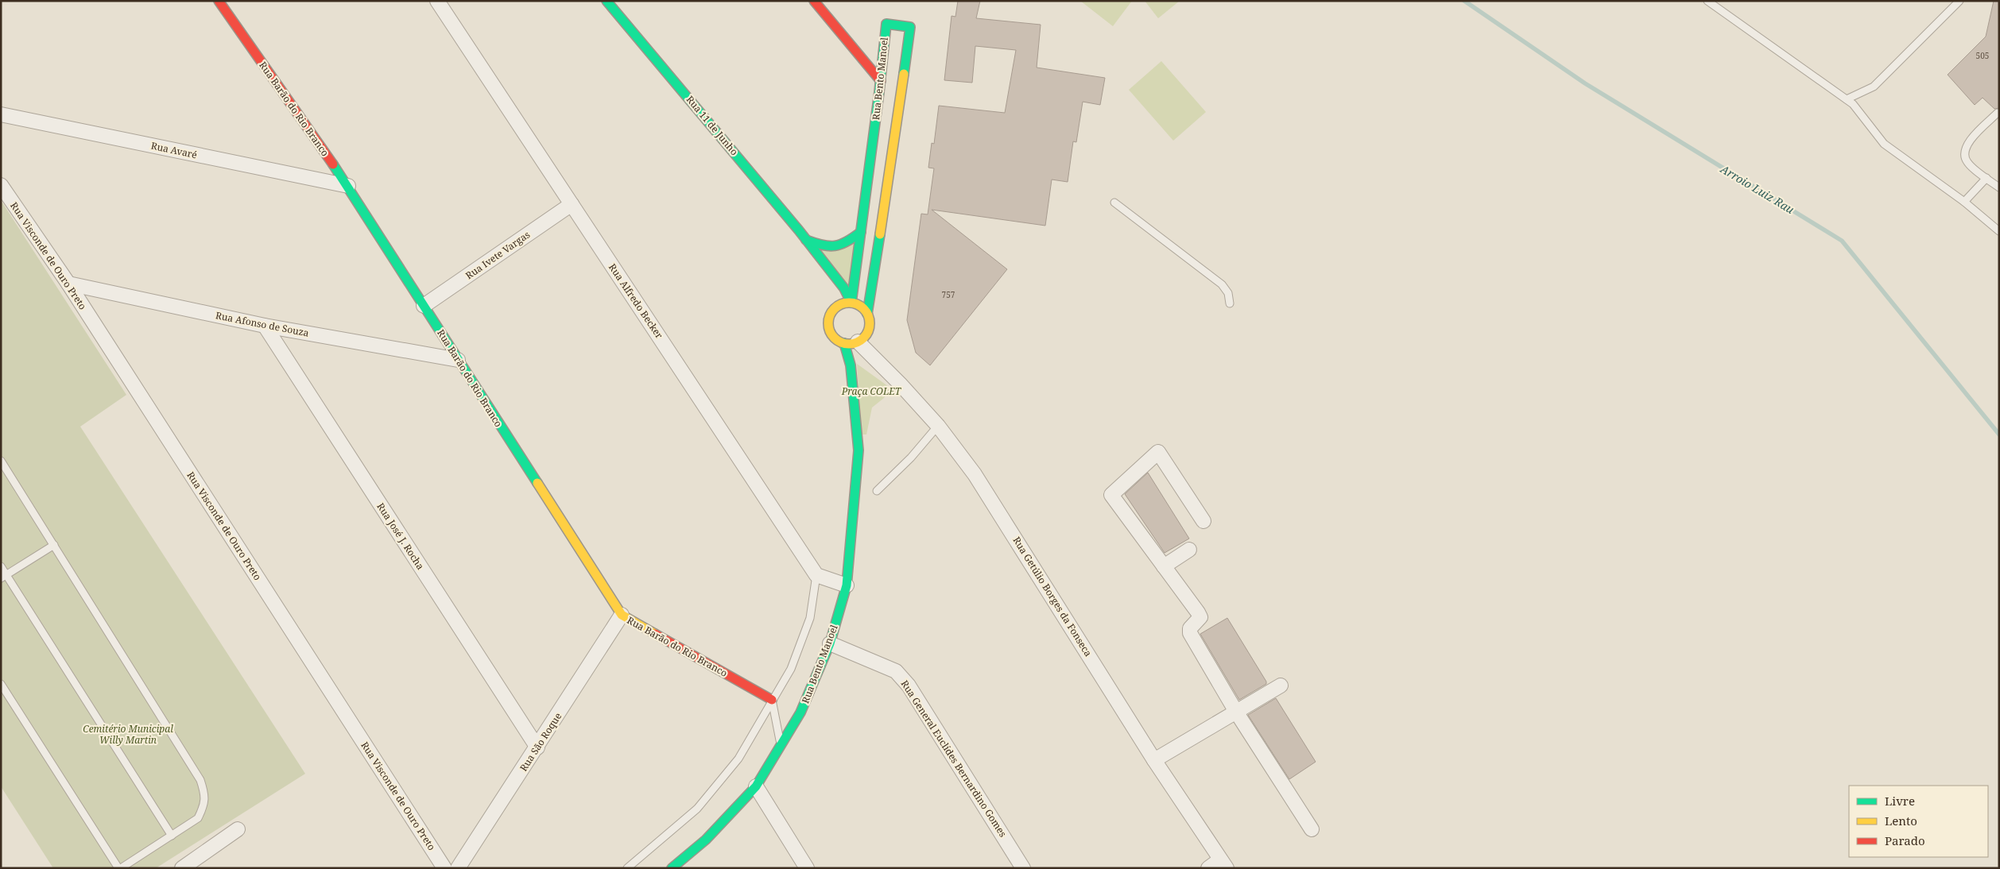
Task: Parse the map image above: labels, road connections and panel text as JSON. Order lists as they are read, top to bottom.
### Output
{
  "streets": {
    "street": [
      "Rua Bento Manoel",
      "Rua Barão do Rio Branco",
      "Rua 11 de Junho",
      "Rua Avaré",
      "Rua Ivete Vargas",
      "Rua Visconde de Ouro Preto",
      "Rua Alfredo Becker",
      "Rua Afonso de Souza",
      "Rua José J. Rocha",
      "Rua Getúlio Borges da Fonseca",
      "Rua São Roque",
      "Rua General Euclídes Bernardino Gomes"
    ]
  },
  "crossings": [
    ["Rua Bento Manoel", "Rua 11 de Junho"],
    ["Rua Bento Manoel", "Rua Getúlio Borges da Fonseca"],
    ["Rua Bento Manoel", "Rua General Euclídes Bernardino Gomes"],
    ["Rua Barão do Rio Branco", "Rua Avaré"],
    ["Rua Barão do Rio Branco", "Rua Ivete Vargas"],
    ["Rua Barão do Rio Branco", "Rua Afonso de Souza"],
    ["Rua Barão do Rio Branco", "Rua São Roque"],
    ["Rua 11 de Junho", "Rua Getúlio Borges da Fonseca"],
    ["Rua Ivete Vargas", "Rua Alfredo Becker"],
    ["Rua Visconde de Ouro Preto", "Rua Afonso de Souza"],
    ["Rua Afonso de Souza", "Rua José J. Rocha"],
    ["Rua José J. Rocha", "Rua São Roque"]
  ],
  "water": ["Arroio Luiz Rau"],
  "parks": ["Praça COLET", "Cemitério Municipal Willy Martin"],
  "house_numbers": ["505", "757"],
  "legend": ["Livre", "Lento", "Parado"]
}
